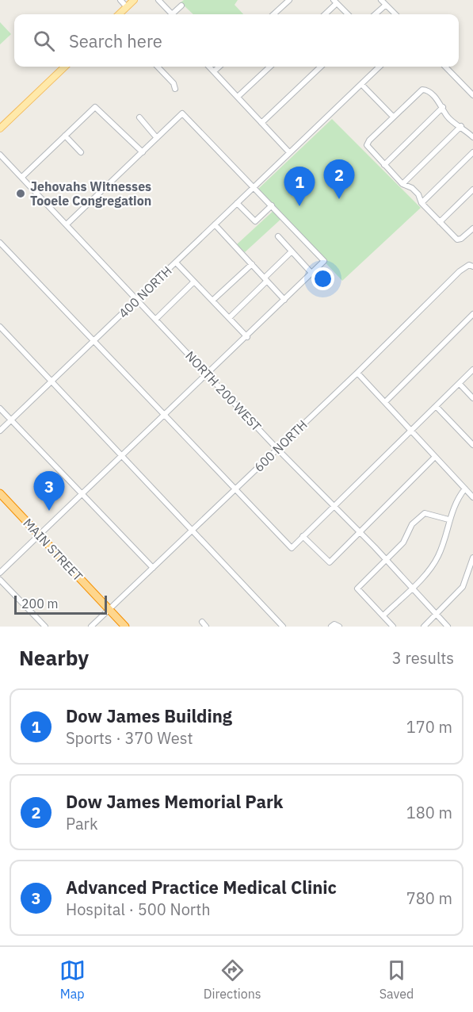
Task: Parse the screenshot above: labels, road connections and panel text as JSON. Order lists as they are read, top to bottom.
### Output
{
  "streets": {
    "highway": ["MAIN STREET"],
    "street": ["400 NORTH", "NORTH 200 WEST", "600 NORTH"]
  },
  "crossings": [
    ["400 NORTH", "NORTH 200 WEST"],
    ["NORTH 200 WEST", "600 NORTH"],
    ["600 NORTH", "MAIN STREET"]
  ],
  "places": ["Jehovahs Witnesses Tooele Congregation"],
  "scale_bar": "200 m",
  "page": {
    "search": "Search here",
    "pins": ["2", "1", "3"],
    "scale": "200 m",
    "heading": ["Nearby", "3 results"],
    "list": [
      {
        "mark": "1",
        "name": "Dow James Building",
        "note": "Sports · 370 West",
        "value": "170 m"
      },
      {
        "mark": "2",
        "name": "Dow James Memorial Park",
        "note": "Park",
        "value": "180 m"
      },
      {
        "mark": "3",
        "name": "Advanced Practice Medical Clinic",
        "note": "Hospital · 500 North",
        "value": "780 m"
      }
    ],
    "nav": ["Map", "Directions", "Saved"]
  }
}
